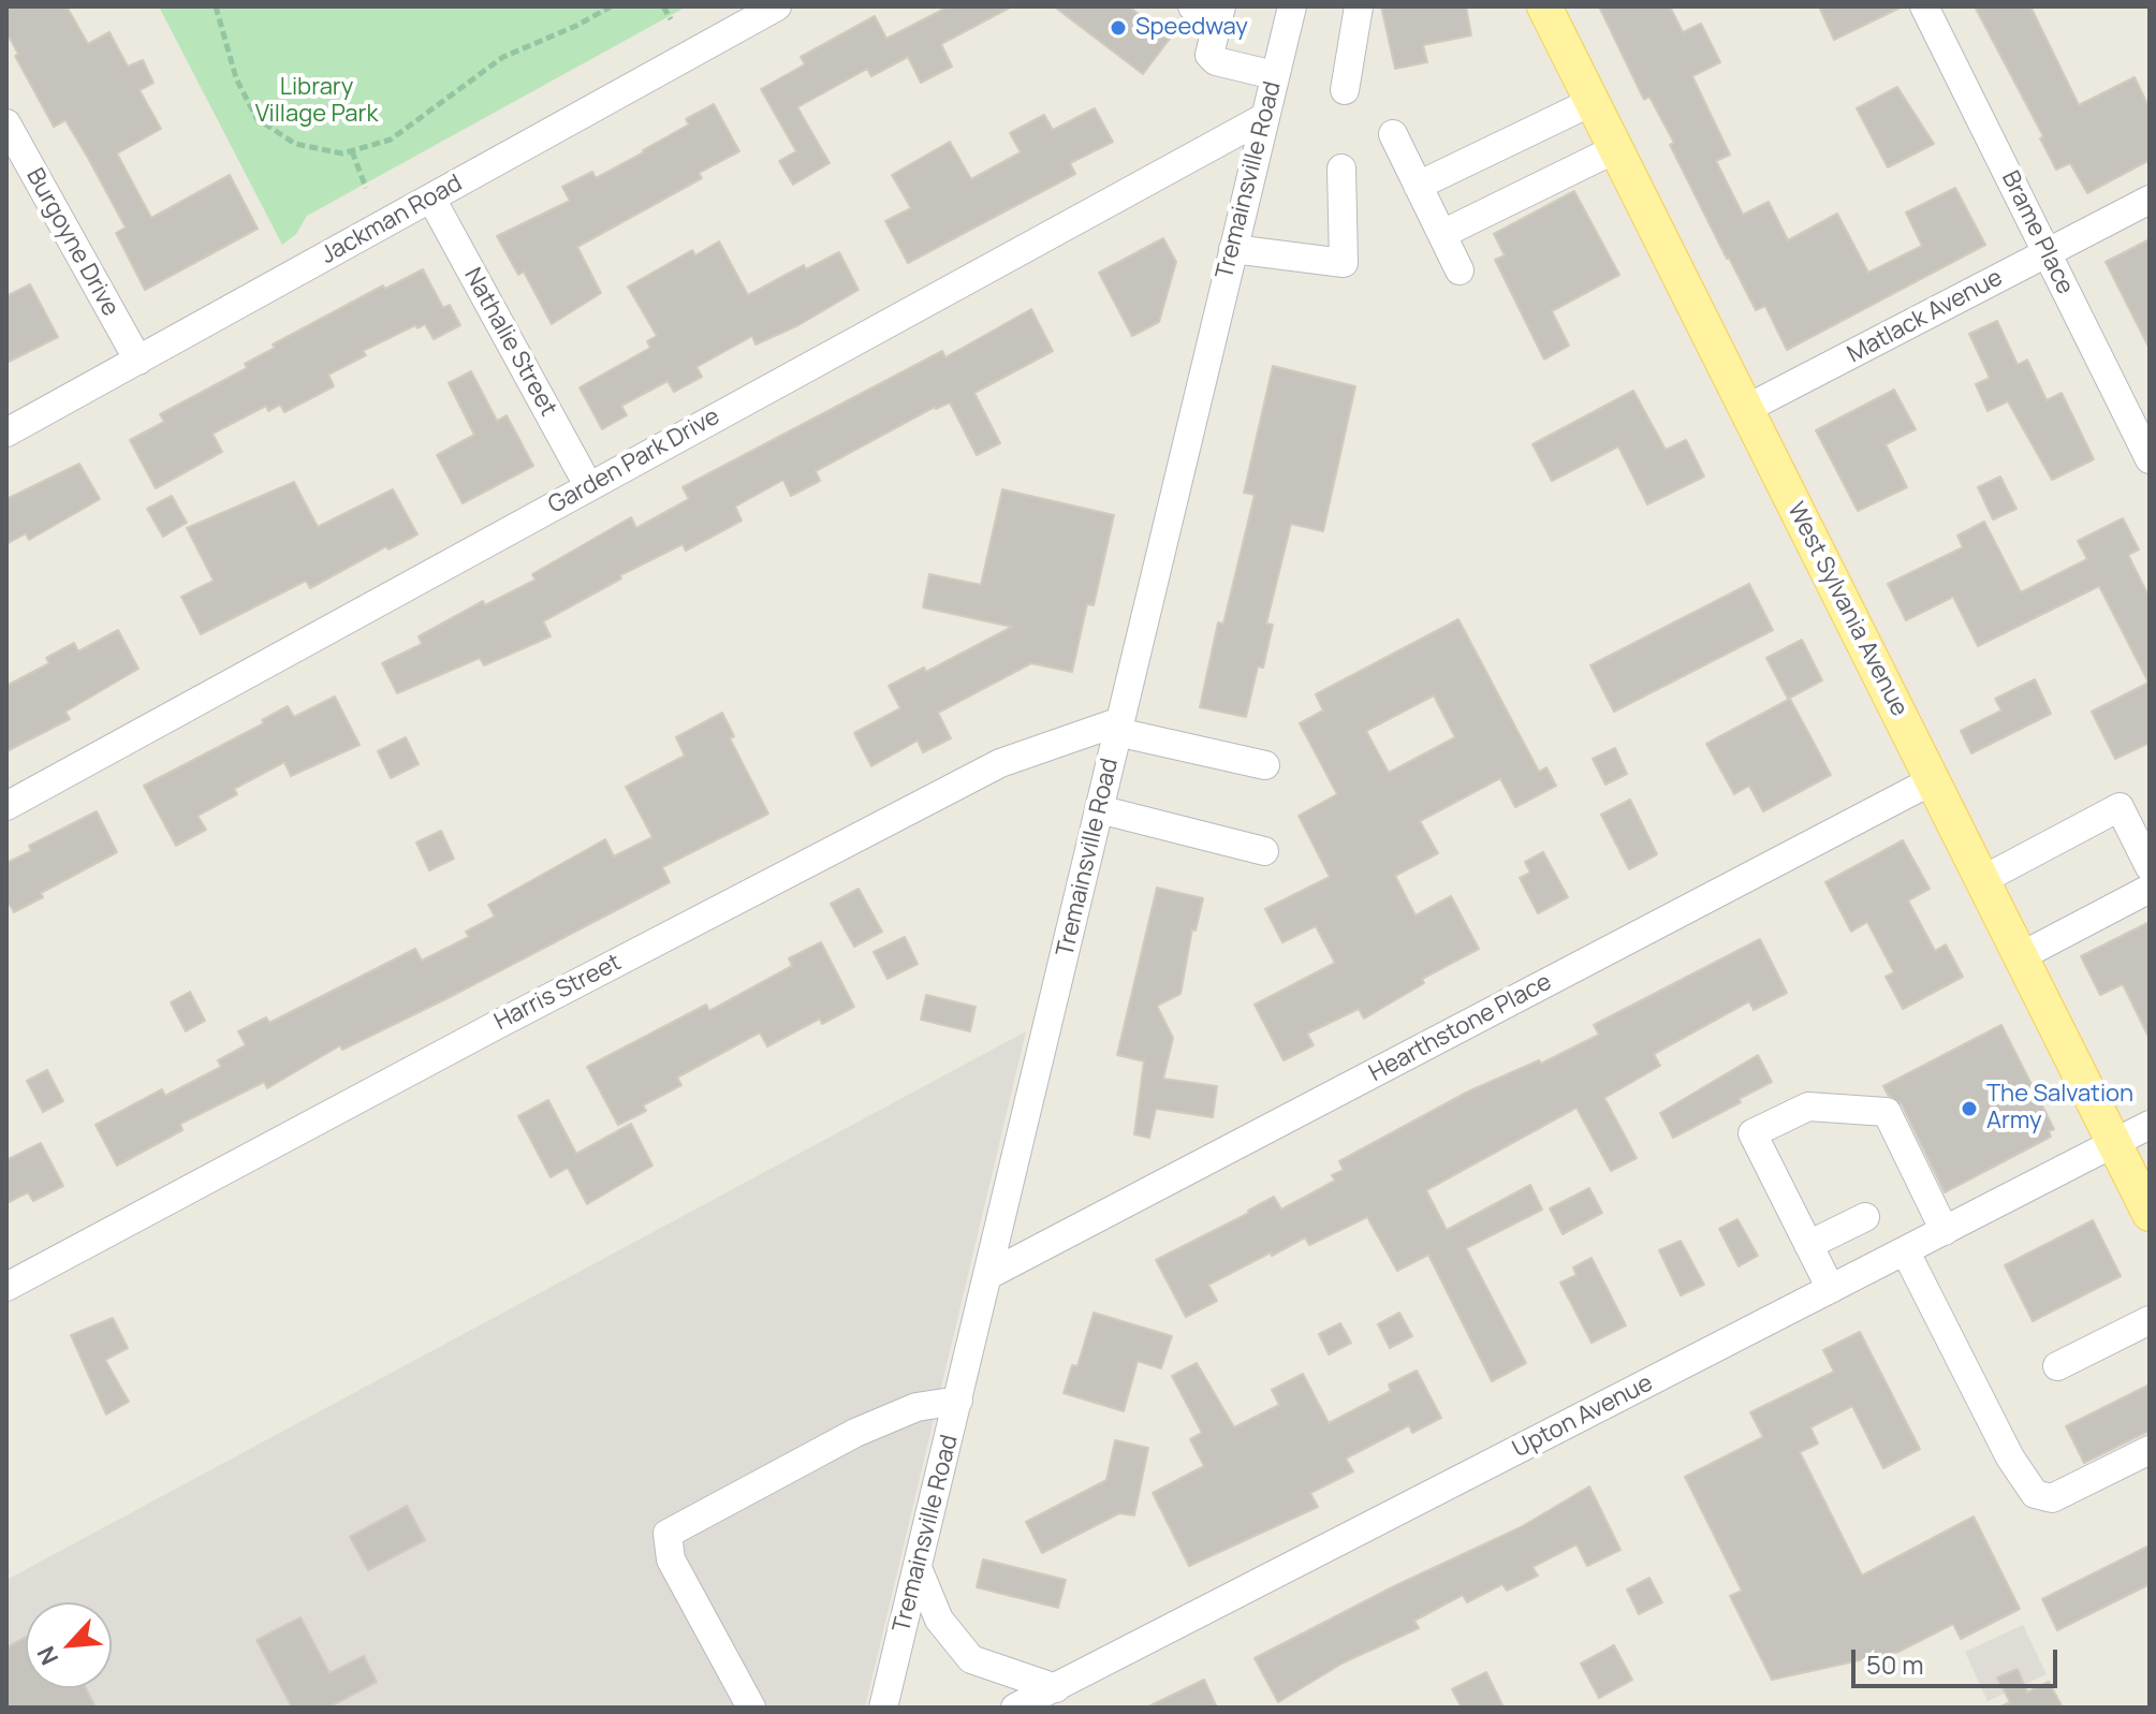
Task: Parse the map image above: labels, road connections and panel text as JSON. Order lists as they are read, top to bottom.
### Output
{
  "streets": {
    "main road": ["West Sylvania Avenue"],
    "street": [
      "Tremainsville Road",
      "Jackman Road",
      "Brame Place",
      "Burgoyne Drive",
      "Matlack Avenue",
      "Nathalie Street",
      "Garden Park Drive",
      "Harris Street",
      "Hearthstone Place",
      "Upton Avenue"
    ]
  },
  "crossings": [
    ["Tremainsville Road", "Garden Park Drive"],
    ["Tremainsville Road", "Harris Street"],
    ["Tremainsville Road", "Hearthstone Place"],
    ["Jackman Road", "Burgoyne Drive"],
    ["Jackman Road", "Nathalie Street"],
    ["Brame Place", "Matlack Avenue"],
    ["Matlack Avenue", "West Sylvania Avenue"],
    ["Nathalie Street", "Garden Park Drive"],
    ["West Sylvania Avenue", "Hearthstone Place"],
    ["West Sylvania Avenue", "Upton Avenue"]
  ],
  "parks": ["Library Village Park"],
  "places": ["Speedway", "The Salvation Army"],
  "scale_bar": "50 m",
  "north": "bottom left"
}
